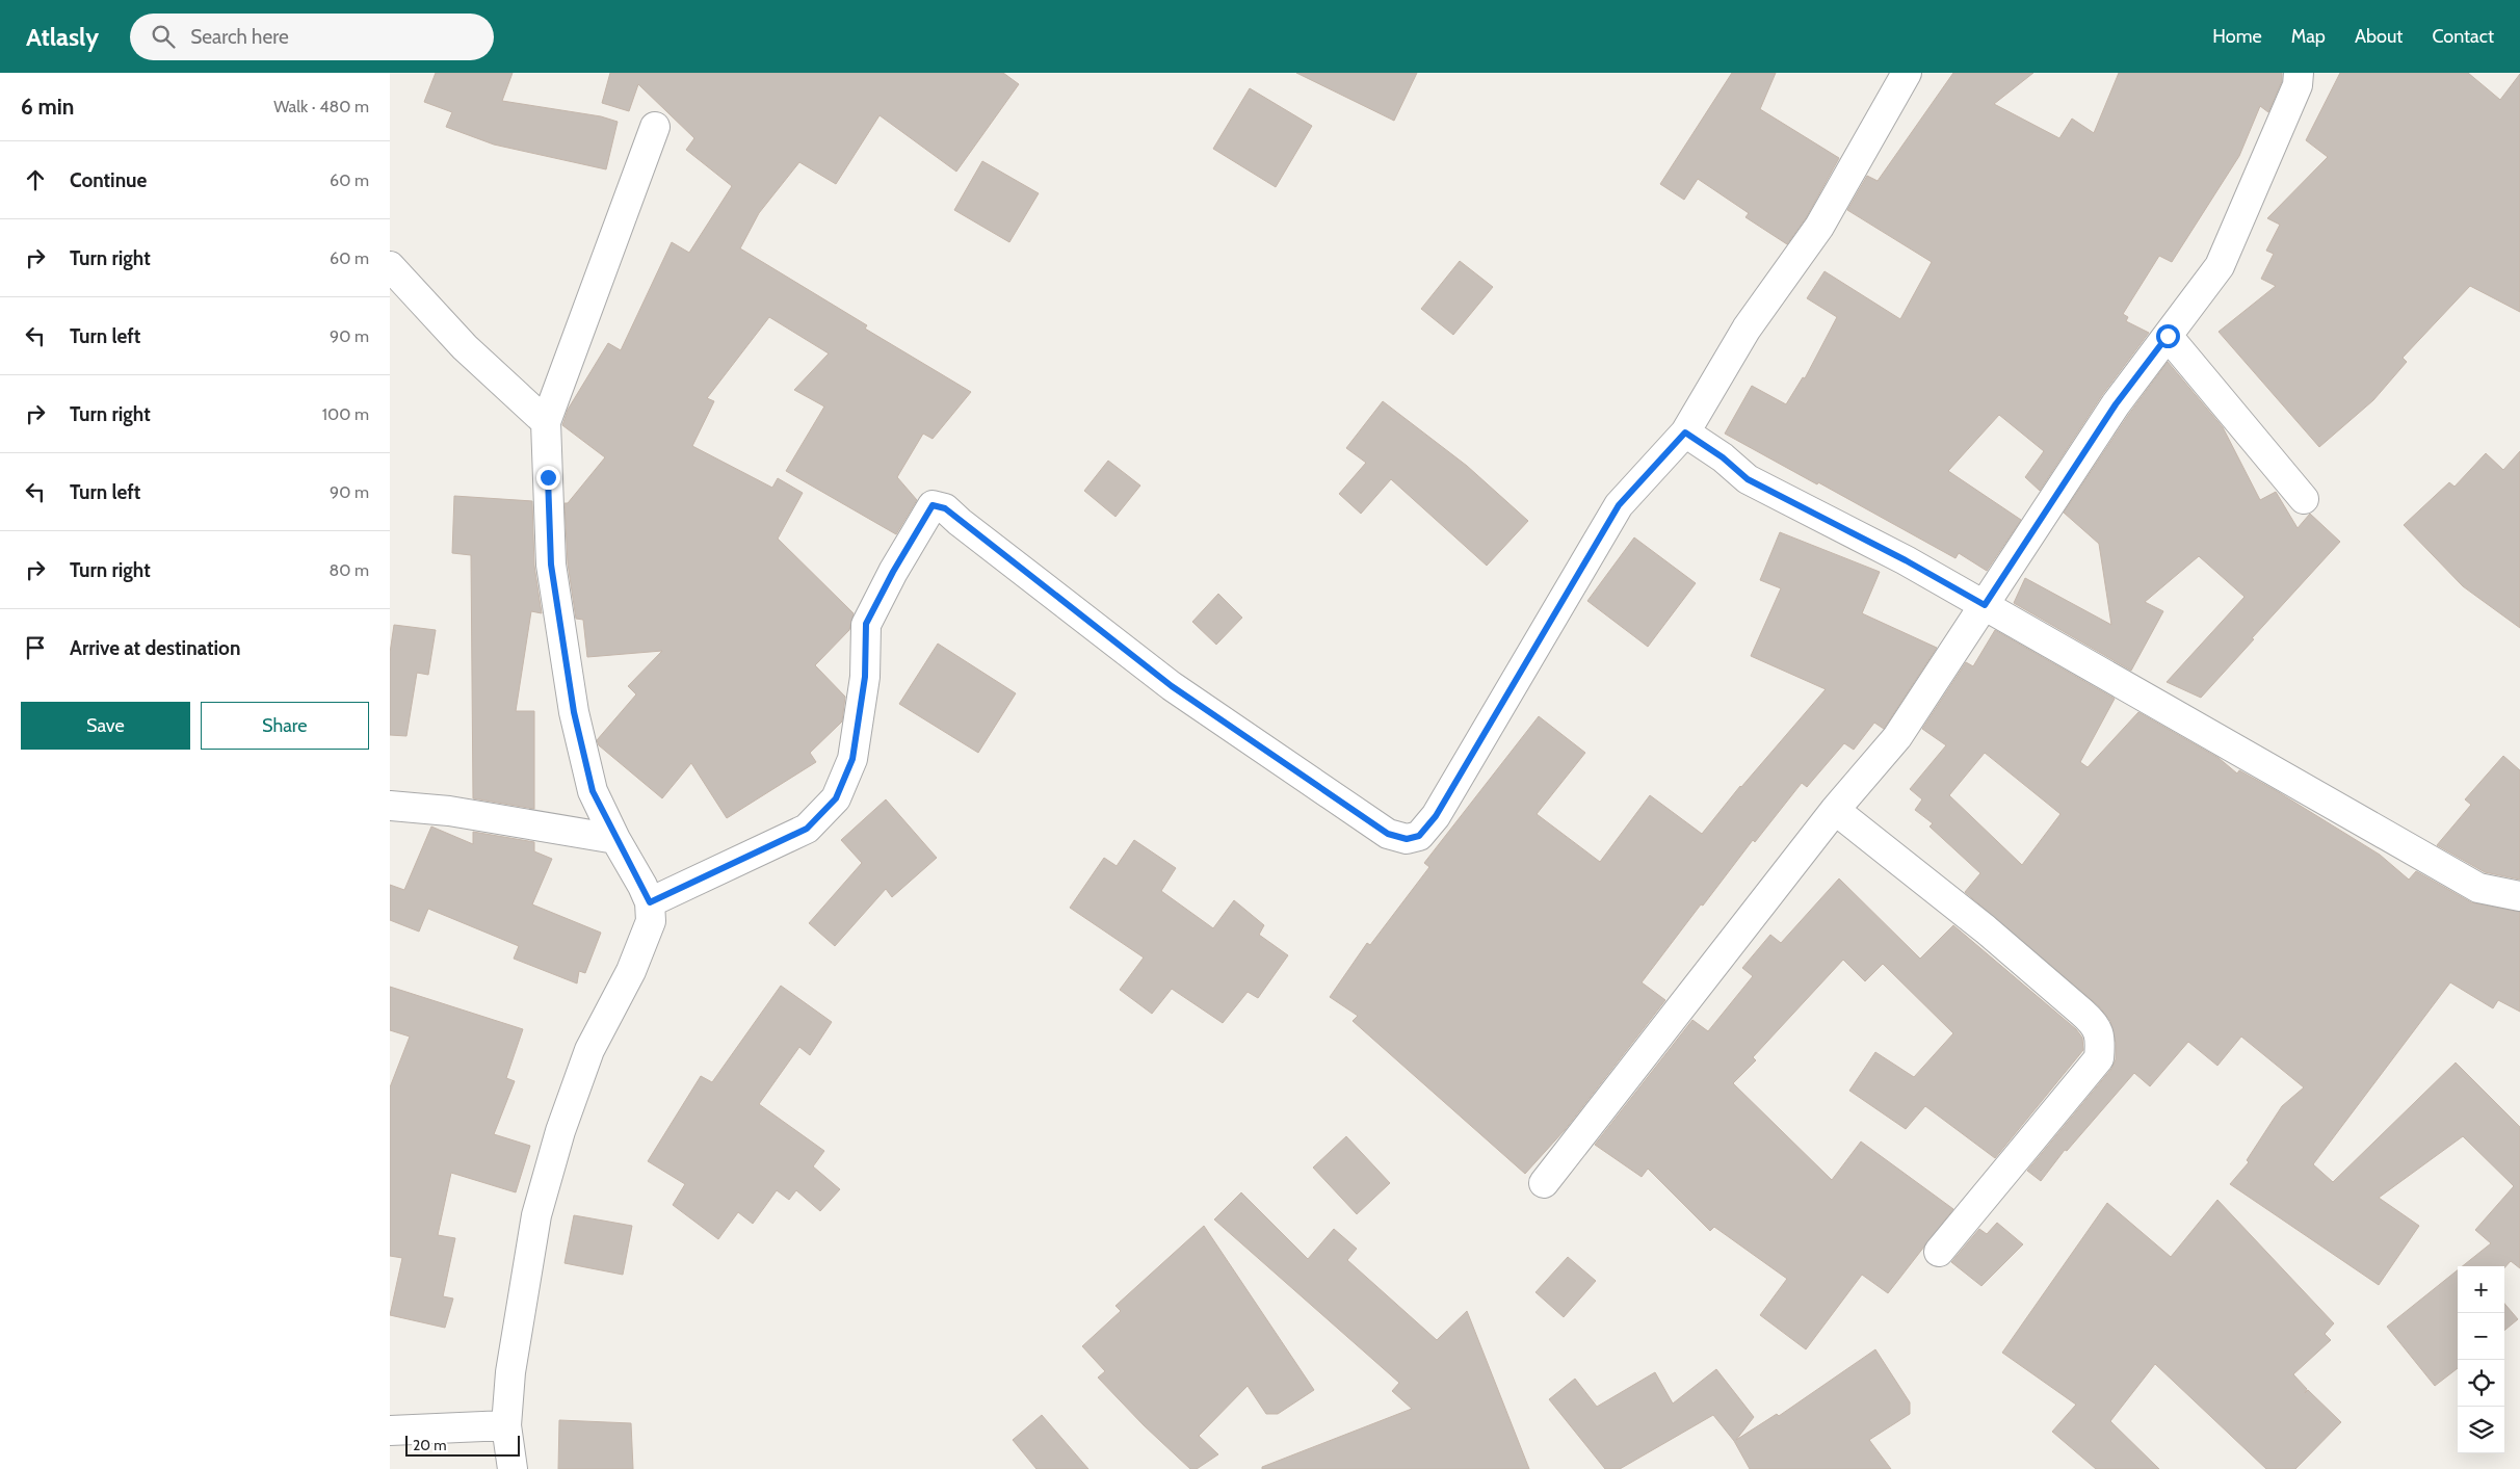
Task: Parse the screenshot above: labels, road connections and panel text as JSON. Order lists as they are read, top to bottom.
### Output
{
  "scale_bar": "20 m",
  "page": {
    "header": "Atlasly",
    "search": "Search here",
    "nav": [
      "Home",
      "Map",
      "About",
      "Contact"
    ],
    "heading": ["6 min", "Walk · 480 m"],
    "list": [
      ["Continue", "60 m"],
      ["Turn right", "60 m"],
      ["Turn left", "90 m"],
      ["Turn right", "100 m"],
      ["Turn left", "90 m"],
      ["Turn right", "80 m"],
      "Arrive at destination"
    ],
    "buttons": ["Save", "Share"],
    "map_buttons": ["+", "−"],
    "scale": "20 m"
  }
}
